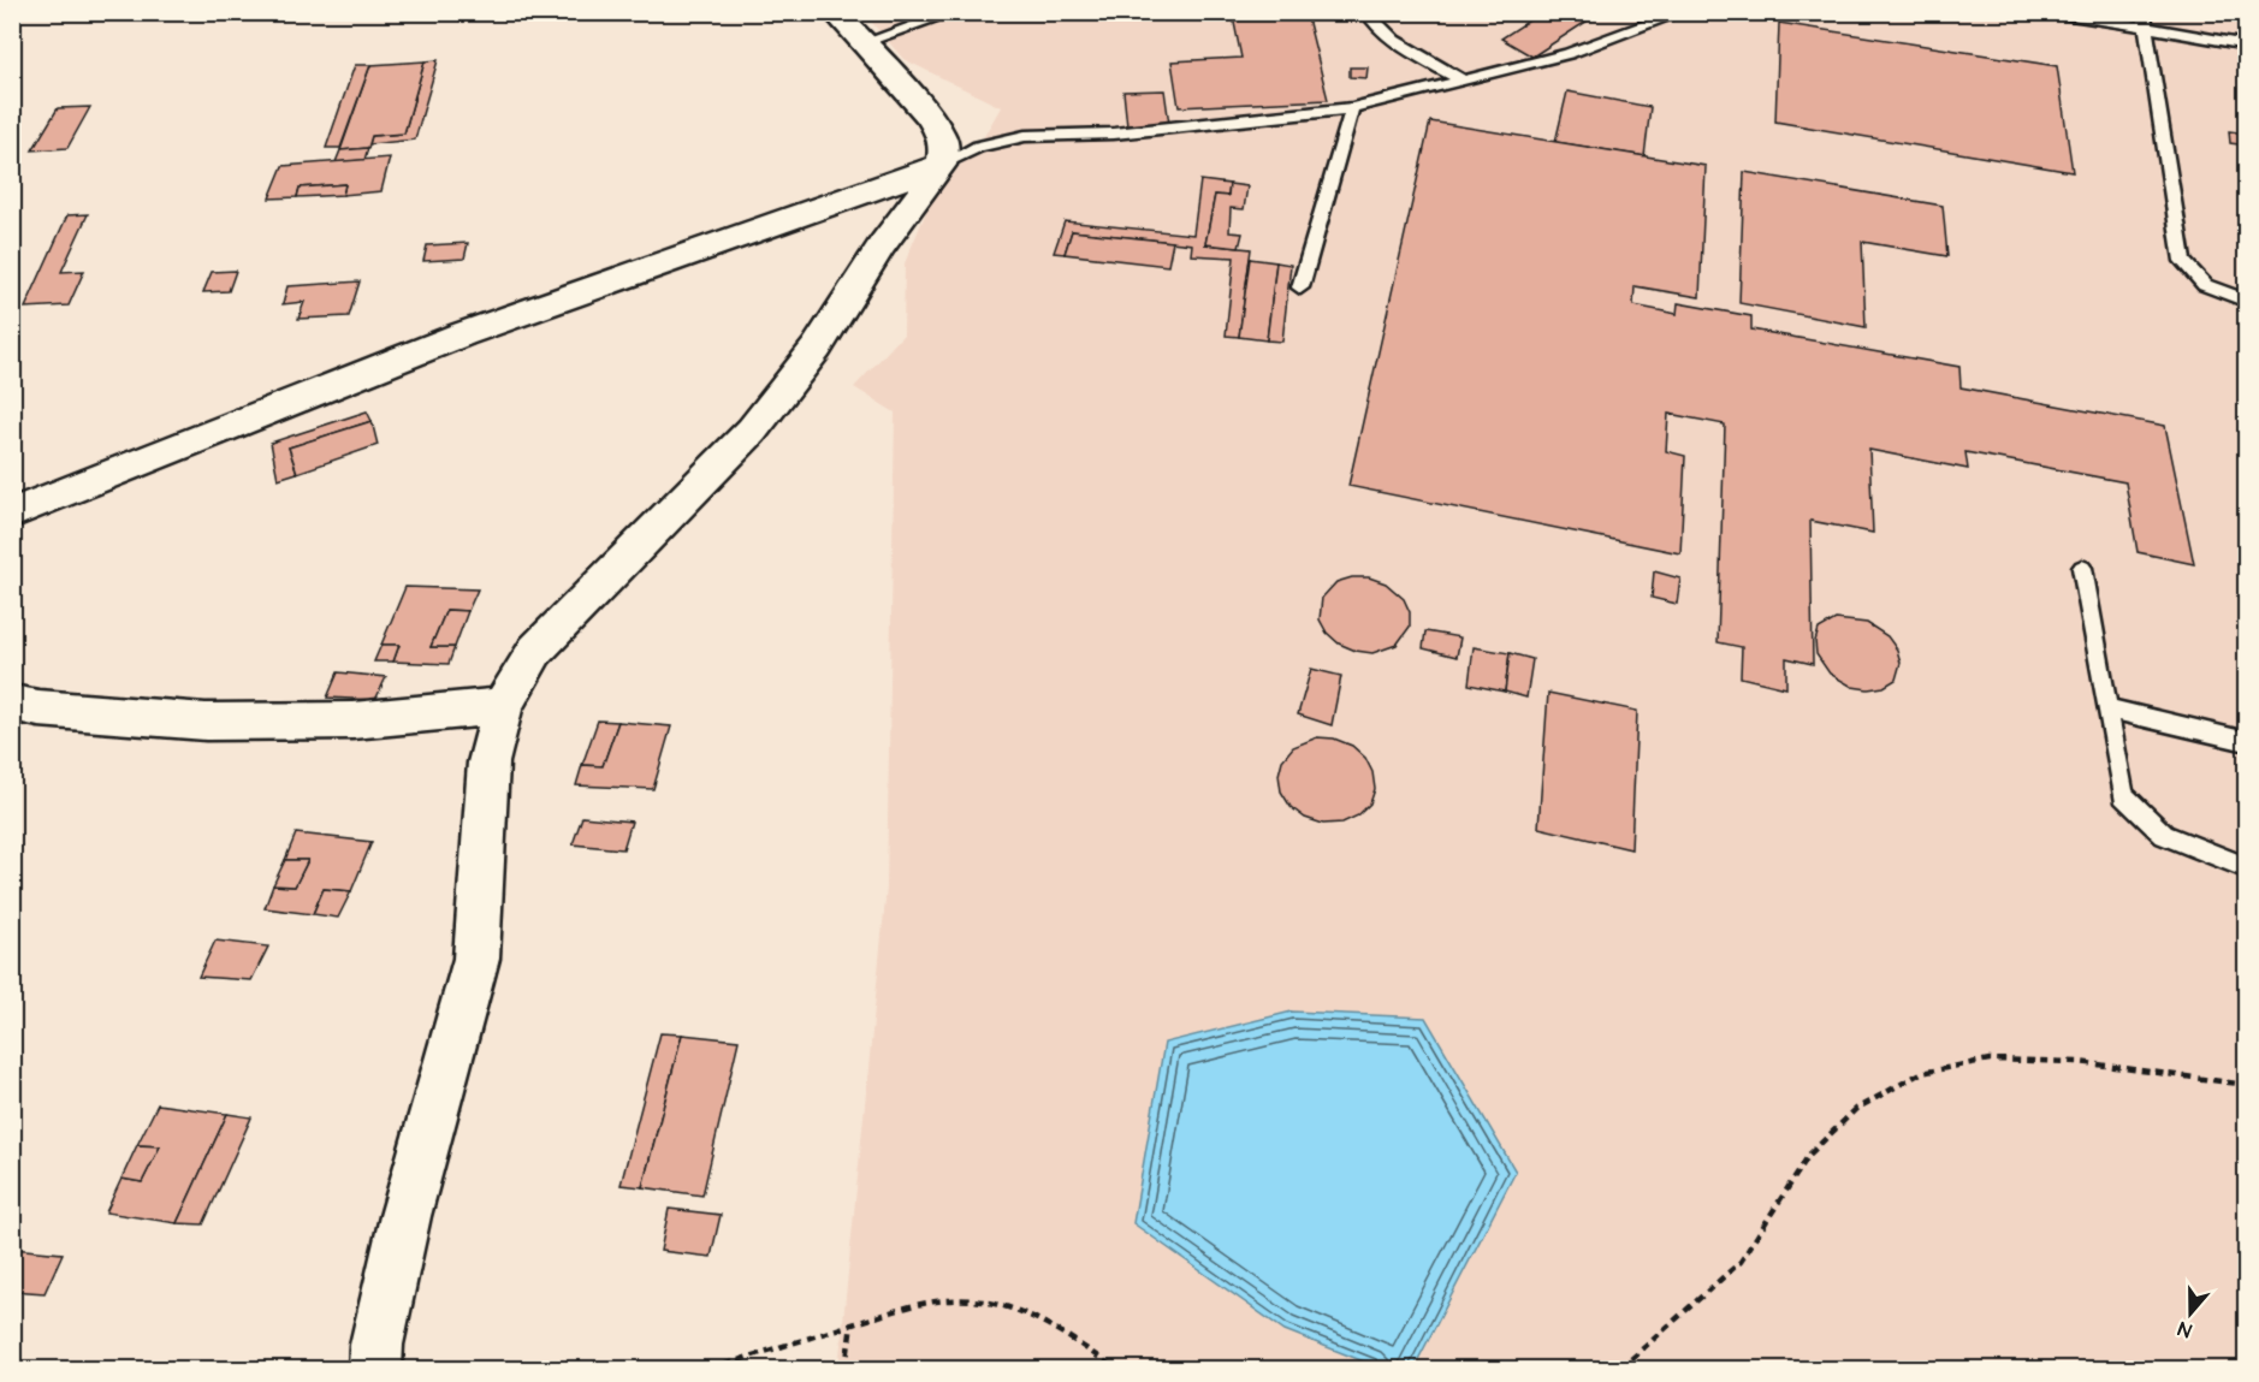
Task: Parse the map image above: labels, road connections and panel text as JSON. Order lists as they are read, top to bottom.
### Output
{
  "north": "bottom"
}
